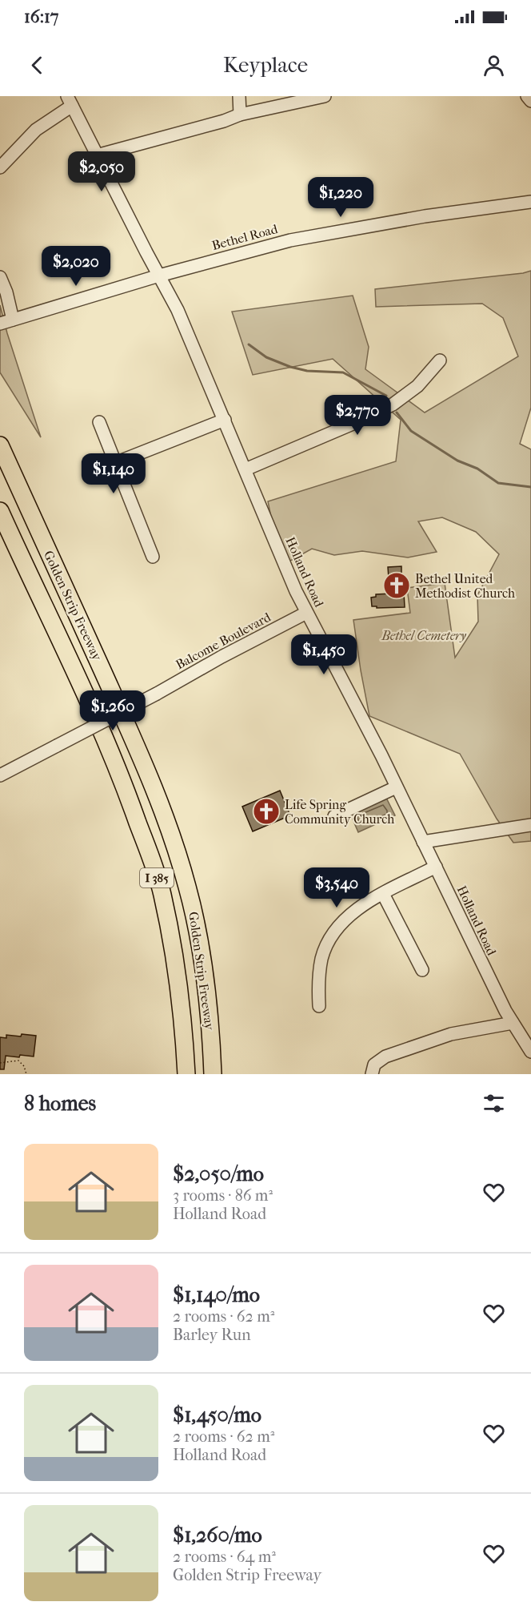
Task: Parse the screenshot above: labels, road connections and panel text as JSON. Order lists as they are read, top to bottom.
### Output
{
  "streets": {
    "highway": ["Golden Strip Freeway", "I 385"],
    "street": ["Bethel Road", "Holland Road", "Balcome Boulevard"]
  },
  "crossings": [
    ["Bethel Road", "Holland Road"],
    ["Holland Road", "Balcome Boulevard"]
  ],
  "parks": ["Bethel Cemetery"],
  "places": {
    "church": ["Bethel United Methodist Church", "Life Spring Community Church"]
  },
  "page": {
    "status": "16:17",
    "header": "Keyplace",
    "price": [
      "$2,050",
      "$1,220",
      "$2,020",
      "$2,770",
      "$1,140",
      "$1,450",
      "$1,260",
      "$3,540"
    ],
    "heading": "8 homes",
    "list": [
      {
        "name": "$2,050/mo",
        "note": "3 rooms · 86 m² · Holland Road"
      },
      {
        "name": "$1,140/mo",
        "note": "2 rooms · 62 m² · Barley Run"
      },
      {
        "name": "$1,450/mo",
        "note": "2 rooms · 62 m² · Holland Road"
      },
      {
        "name": "$1,260/mo",
        "note": "2 rooms · 64 m² · Golden Strip Freeway"
      }
    ]
  }
}
